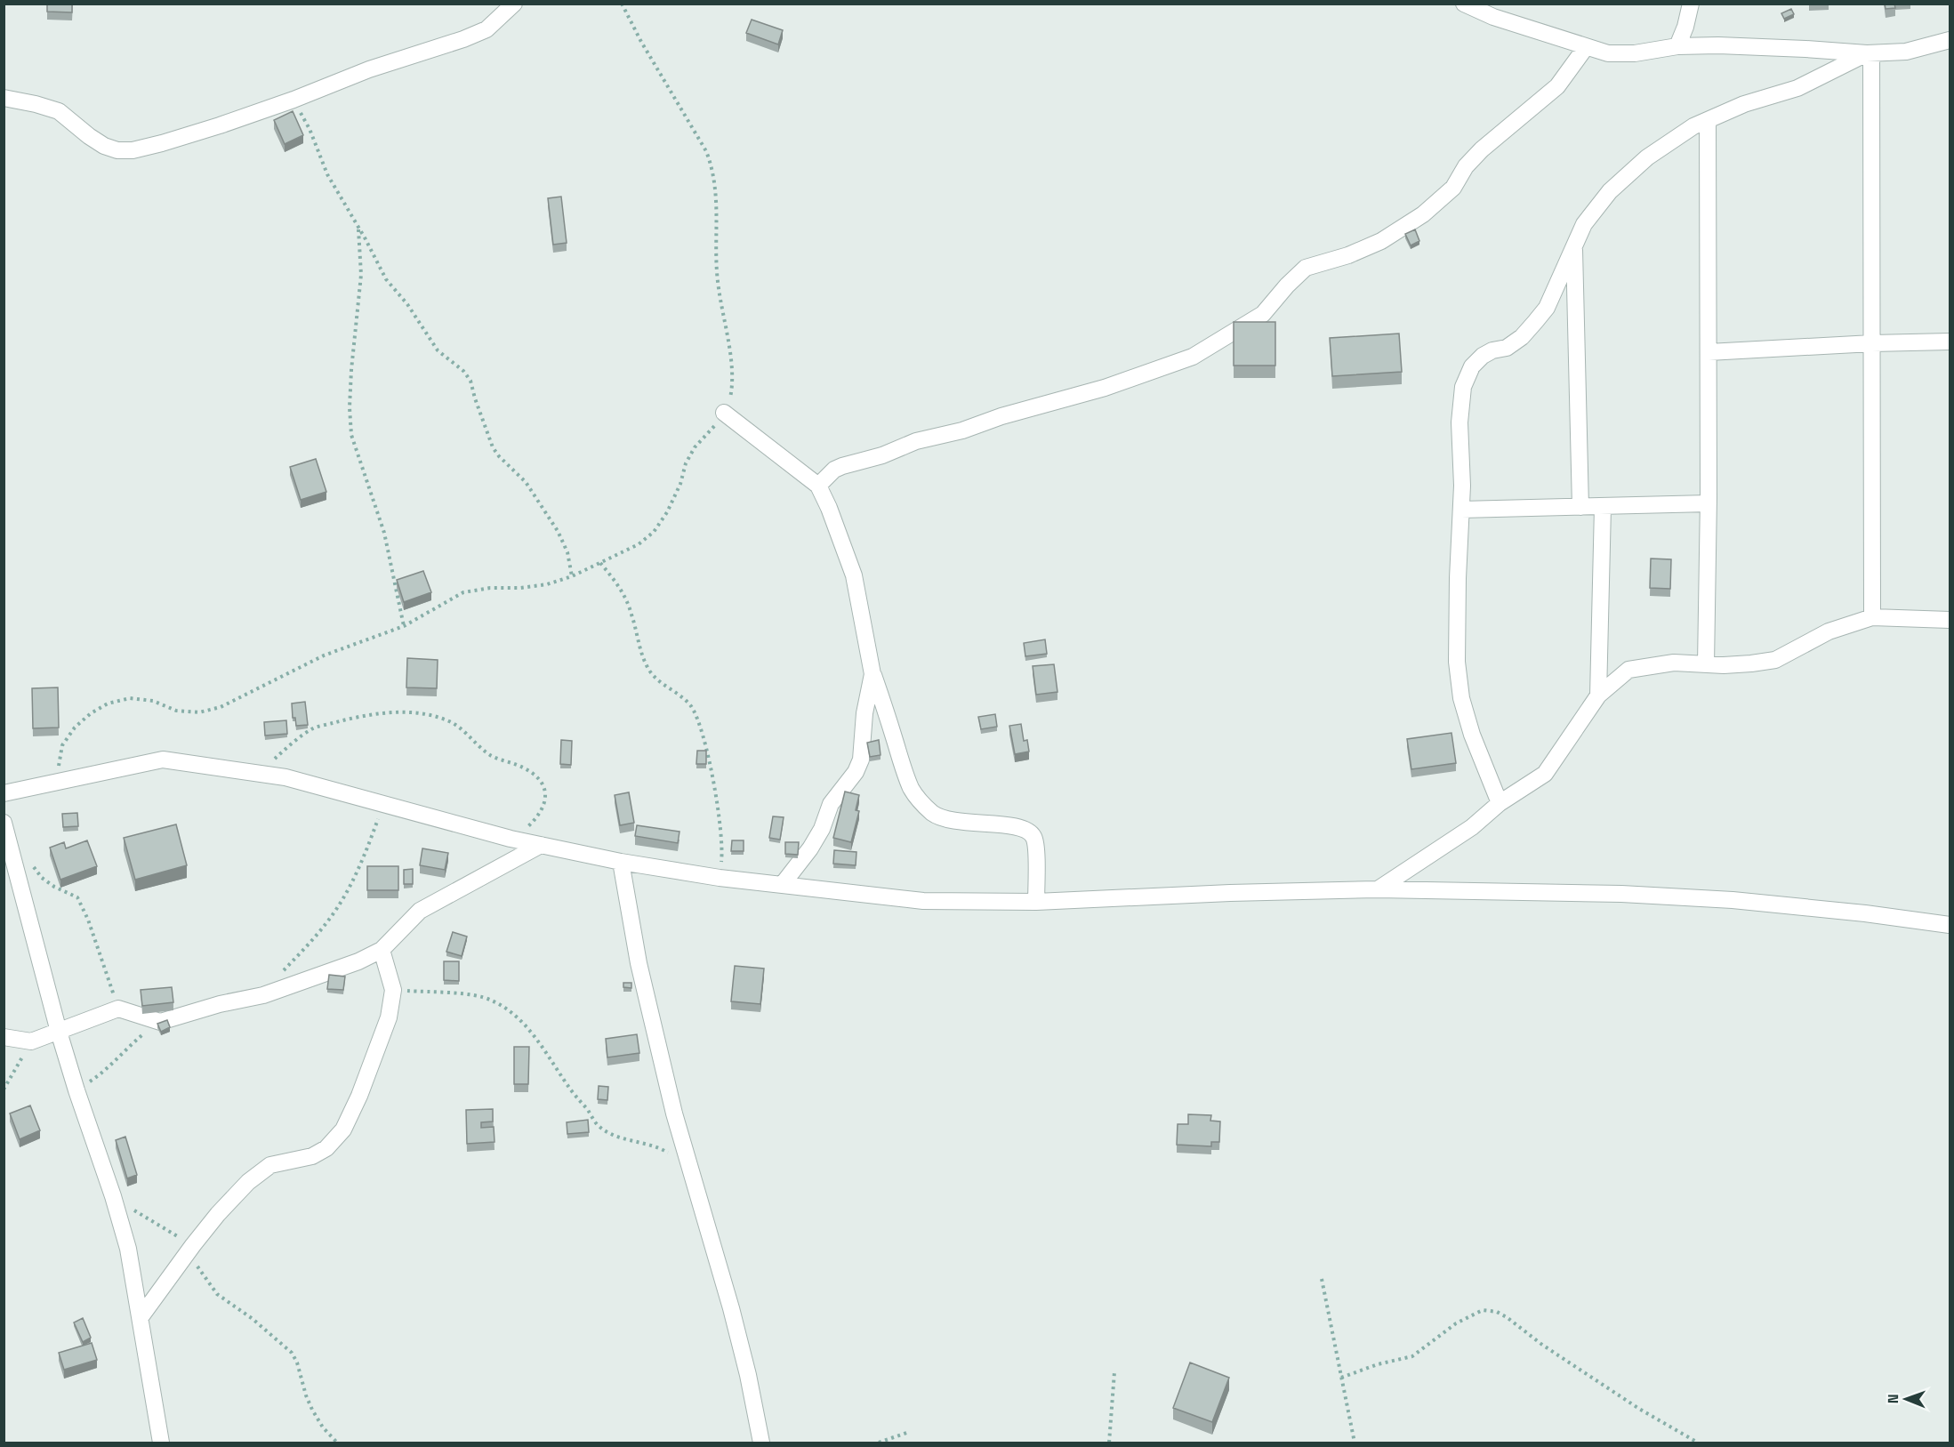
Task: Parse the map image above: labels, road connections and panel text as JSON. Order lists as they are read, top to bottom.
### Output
{
  "north": "left"
}
